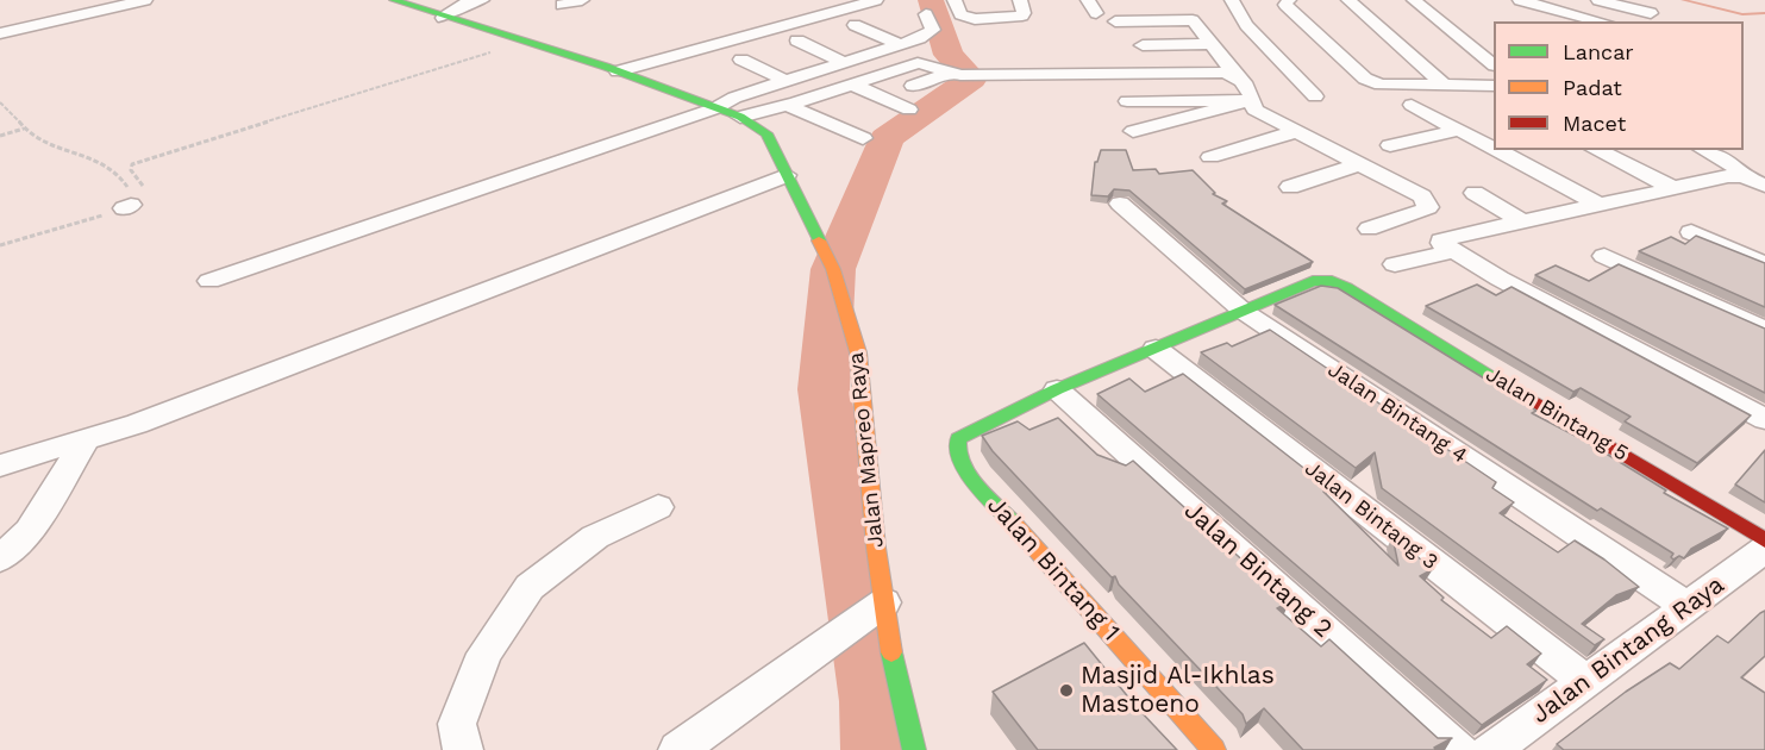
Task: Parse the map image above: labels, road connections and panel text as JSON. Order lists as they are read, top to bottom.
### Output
{
  "streets": {
    "street": [
      "Jalan Bintang 4",
      "Jalan Bintang 5",
      "Jalan Mapreo Raya",
      "Jalan Bintang 3",
      "Jalan Bintang 1",
      "Jalan Bintang 2",
      "Jalan Bintang Raya"
    ]
  },
  "crossings": [
    ["Jalan Bintang 4", "Jalan Bintang 5"],
    ["Jalan Bintang 4", "Jalan Bintang Raya"],
    ["Jalan Bintang 5", "Jalan Bintang 3"],
    ["Jalan Bintang 5", "Jalan Bintang 1"],
    ["Jalan Bintang 5", "Jalan Bintang 2"],
    ["Jalan Bintang 3", "Jalan Bintang Raya"]
  ],
  "places": ["Masjid Al-Ikhlas Mastoeno"],
  "legend": ["Lancar", "Padat", "Macet"]
}
